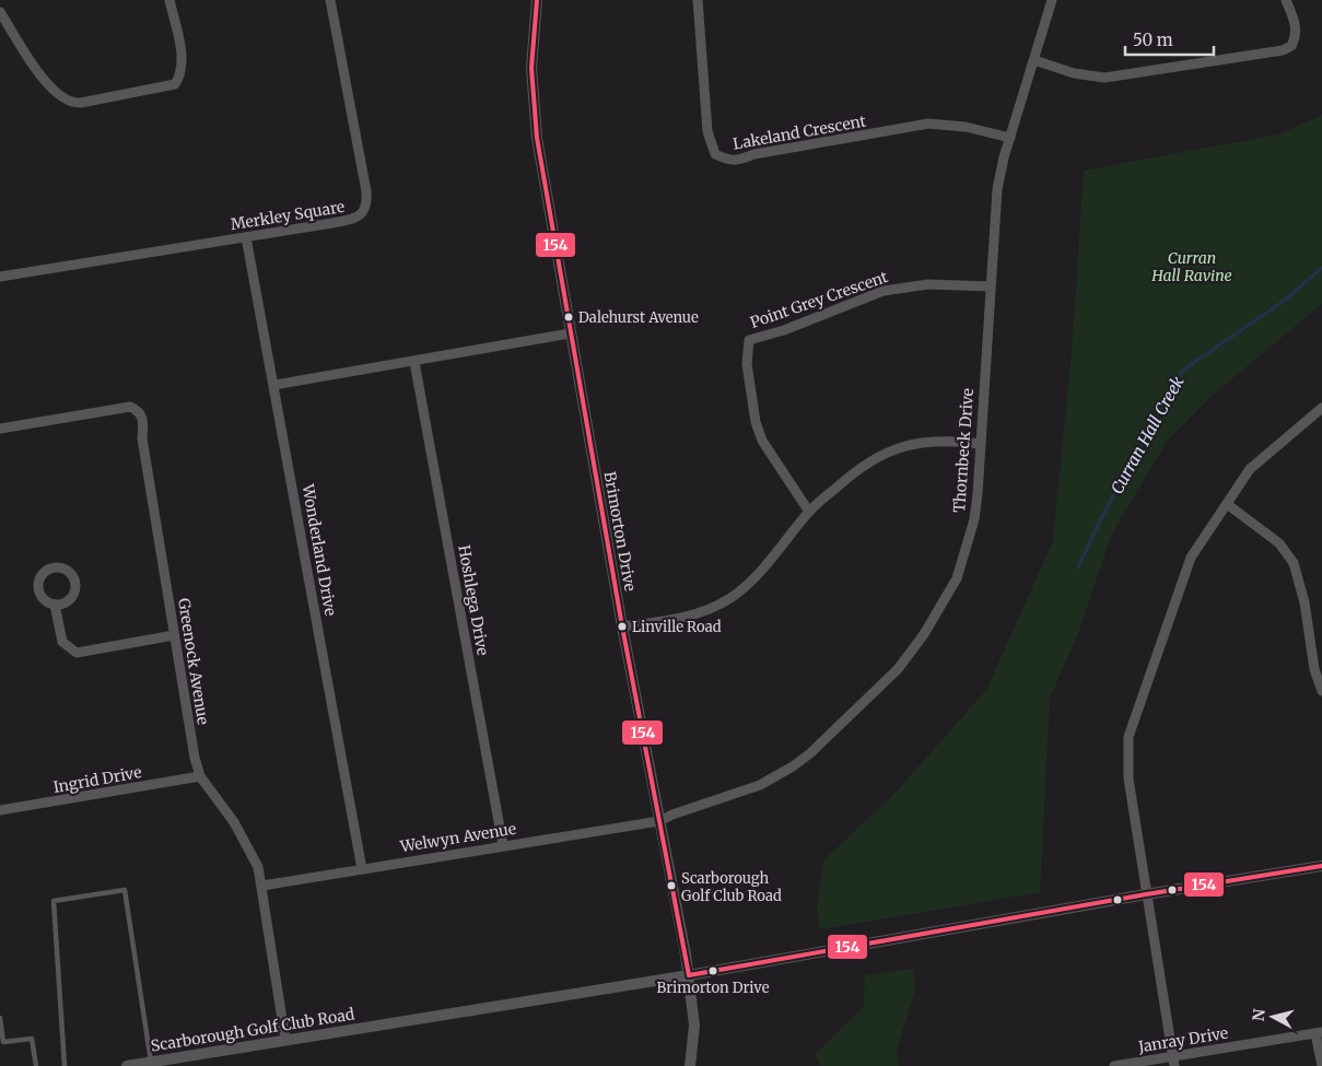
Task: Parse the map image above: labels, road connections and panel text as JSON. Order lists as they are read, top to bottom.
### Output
{
  "streets": {
    "street": [
      "Lakeland Crescent",
      "Merkley Square",
      "Point Grey Crescent",
      "Thornbeck Drive",
      "Brimorton Drive",
      "Wonderland Drive",
      "Hoshlega Drive",
      "Greenock Avenue",
      "Ingrid Drive",
      "Welwyn Avenue",
      "Scarborough Golf Club Road",
      "Janray Drive"
    ]
  },
  "crossings": [
    ["Lakeland Crescent", "Thornbeck Drive"],
    ["Merkley Square", "Wonderland Drive"],
    ["Point Grey Crescent", "Thornbeck Drive"],
    ["Thornbeck Drive", "Brimorton Drive"],
    ["Thornbeck Drive", "Welwyn Avenue"],
    ["Brimorton Drive", "Welwyn Avenue"],
    ["Brimorton Drive", "Scarborough Golf Club Road"],
    ["Wonderland Drive", "Welwyn Avenue"],
    ["Hoshlega Drive", "Welwyn Avenue"],
    ["Greenock Avenue", "Ingrid Drive"],
    ["Greenock Avenue", "Welwyn Avenue"],
    ["Greenock Avenue", "Scarborough Golf Club Road"]
  ],
  "water": ["Curran Hall Creek"],
  "parks": ["Curran Hall Ravine"],
  "places": [
    "Dalehurst Avenue",
    "Linville Road",
    "Scarborough Golf Club Road",
    "Brimorton Drive"
  ],
  "lines": ["transit line 154"],
  "scale_bar": "50 m",
  "north": "left"
}
